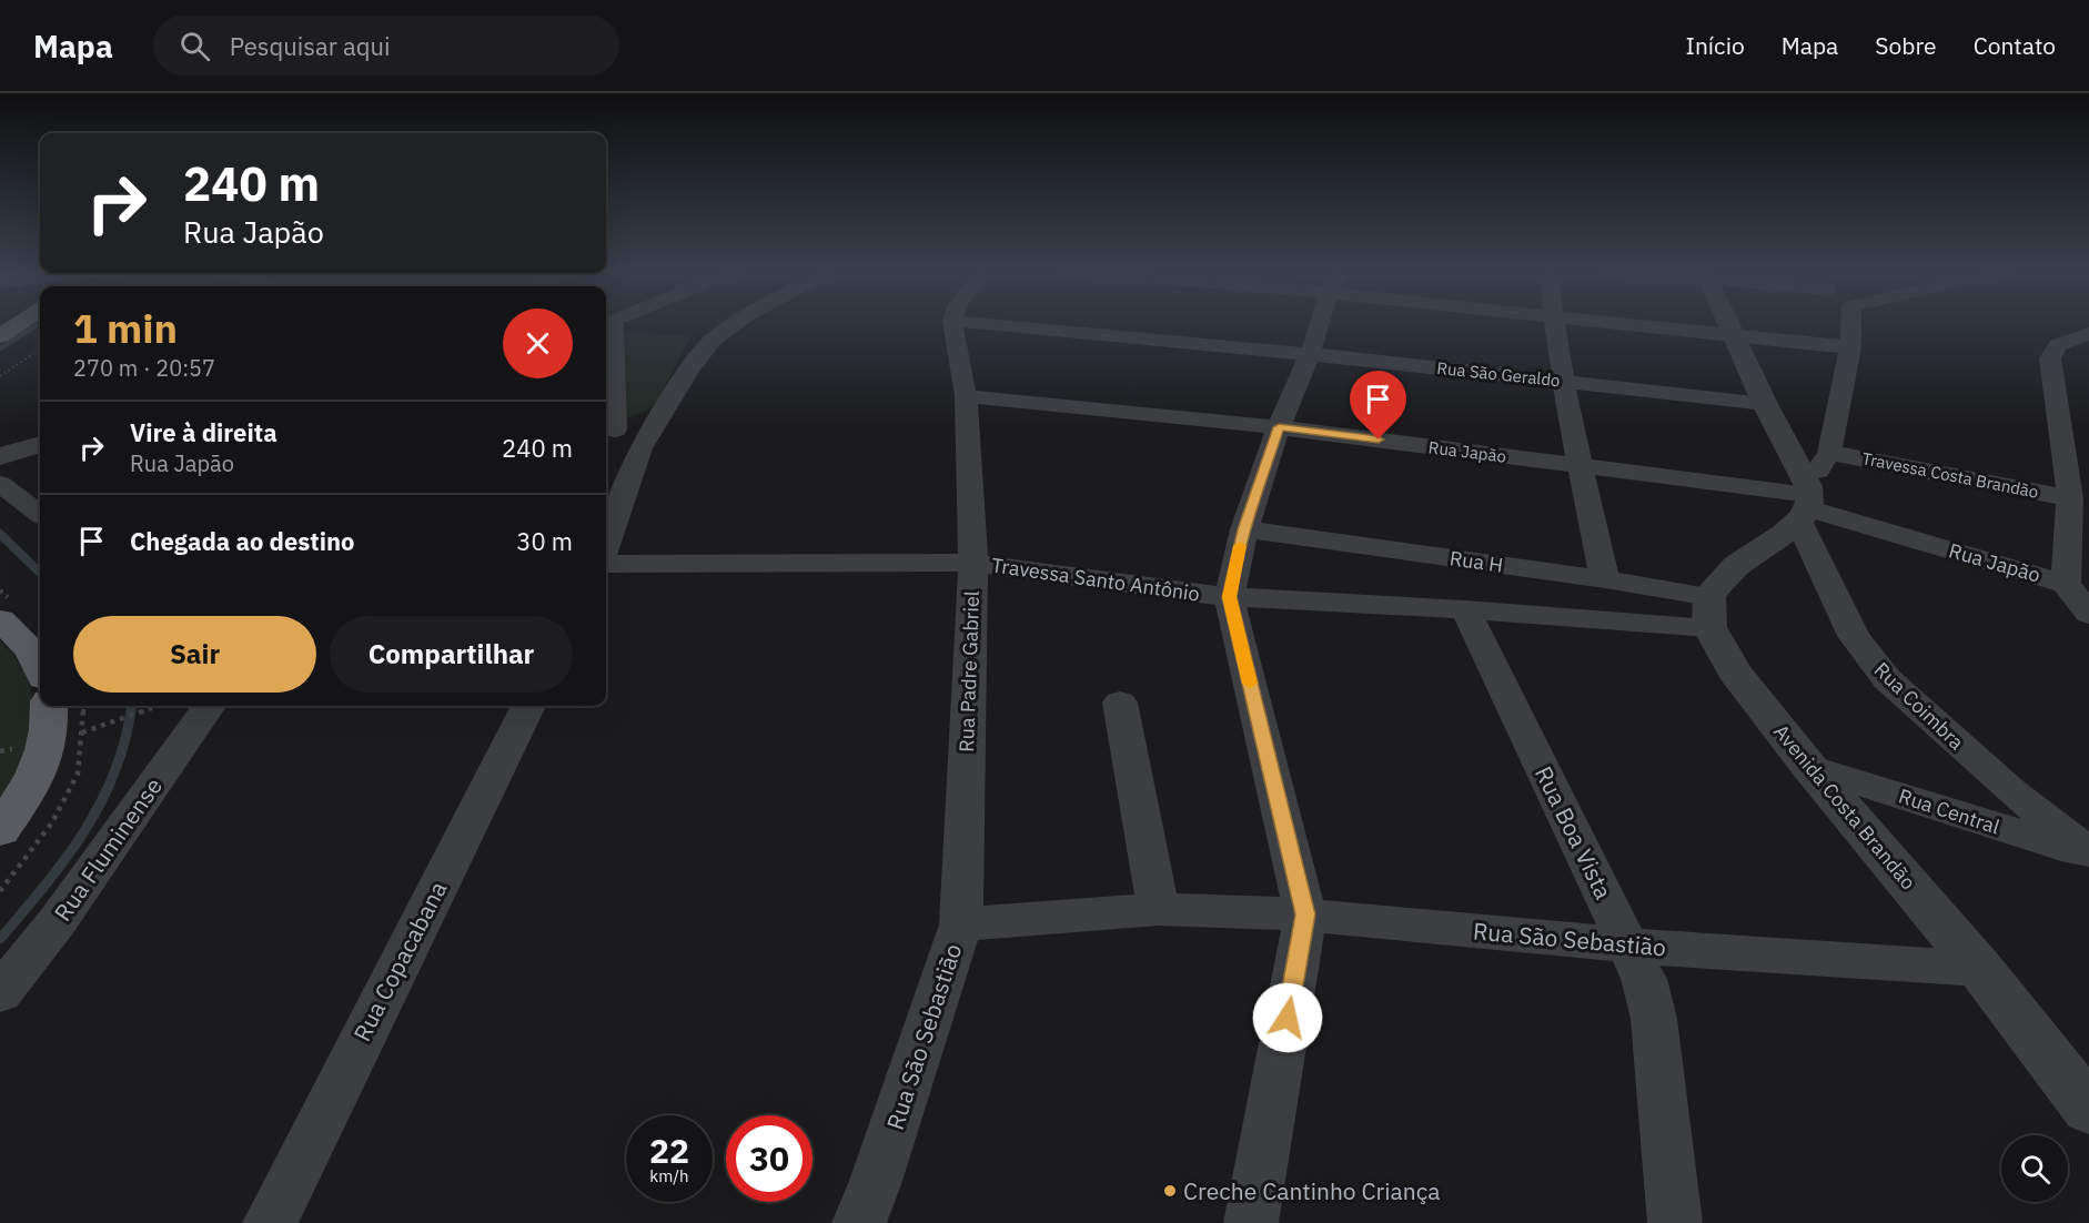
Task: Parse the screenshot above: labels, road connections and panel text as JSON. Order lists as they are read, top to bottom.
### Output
{
  "streets": {
    "street": [
      "Rua São Geraldo",
      "Rua Japão",
      "Travessa Costa Brandão",
      "Rua H",
      "Travessa Santo Antônio",
      "Rua Padre Gabriel",
      "Rua Coimbra",
      "Avenida Costa Brandão",
      "Rua Central",
      "Rua Boa Vista",
      "Rua Fluminense",
      "Rua São Sebastião",
      "Rua Copacabana"
    ]
  },
  "crossings": [
    ["Rua Japão", "Rua Padre Gabriel"],
    ["Rua Japão", "Rua Coimbra"],
    ["Rua H", "Travessa Santo Antônio"],
    ["Rua H", "Avenida Costa Brandão"],
    ["Travessa Santo Antônio", "Rua Padre Gabriel"],
    ["Travessa Santo Antônio", "Avenida Costa Brandão"],
    ["Travessa Santo Antônio", "Rua Boa Vista"],
    ["Rua Padre Gabriel", "Rua São Sebastião"],
    ["Rua Coimbra", "Rua Central"],
    ["Avenida Costa Brandão", "Rua Central"],
    ["Avenida Costa Brandão", "Rua São Sebastião"],
    ["Rua Boa Vista", "Rua São Sebastião"]
  ],
  "places": ["Creche Cantinho Criança"],
  "page": {
    "header": "Mapa",
    "search": "Pesquisar aqui",
    "nav": [
      "Início",
      "Mapa",
      "Sobre",
      "Contato"
    ],
    "turn": ["240 m", "Rua Japão"],
    "heading": ["1 min", "270 m · 20:57"],
    "list": [
      {
        "name": "Vire à direita",
        "note": "Rua Japão",
        "value": "240 m"
      },
      {
        "name": "Chegada ao destino",
        "value": "30 m"
      }
    ],
    "buttons": ["Sair", "Compartilhar"],
    "speed": "22 km/h",
    "limit": "30"
  }
}
